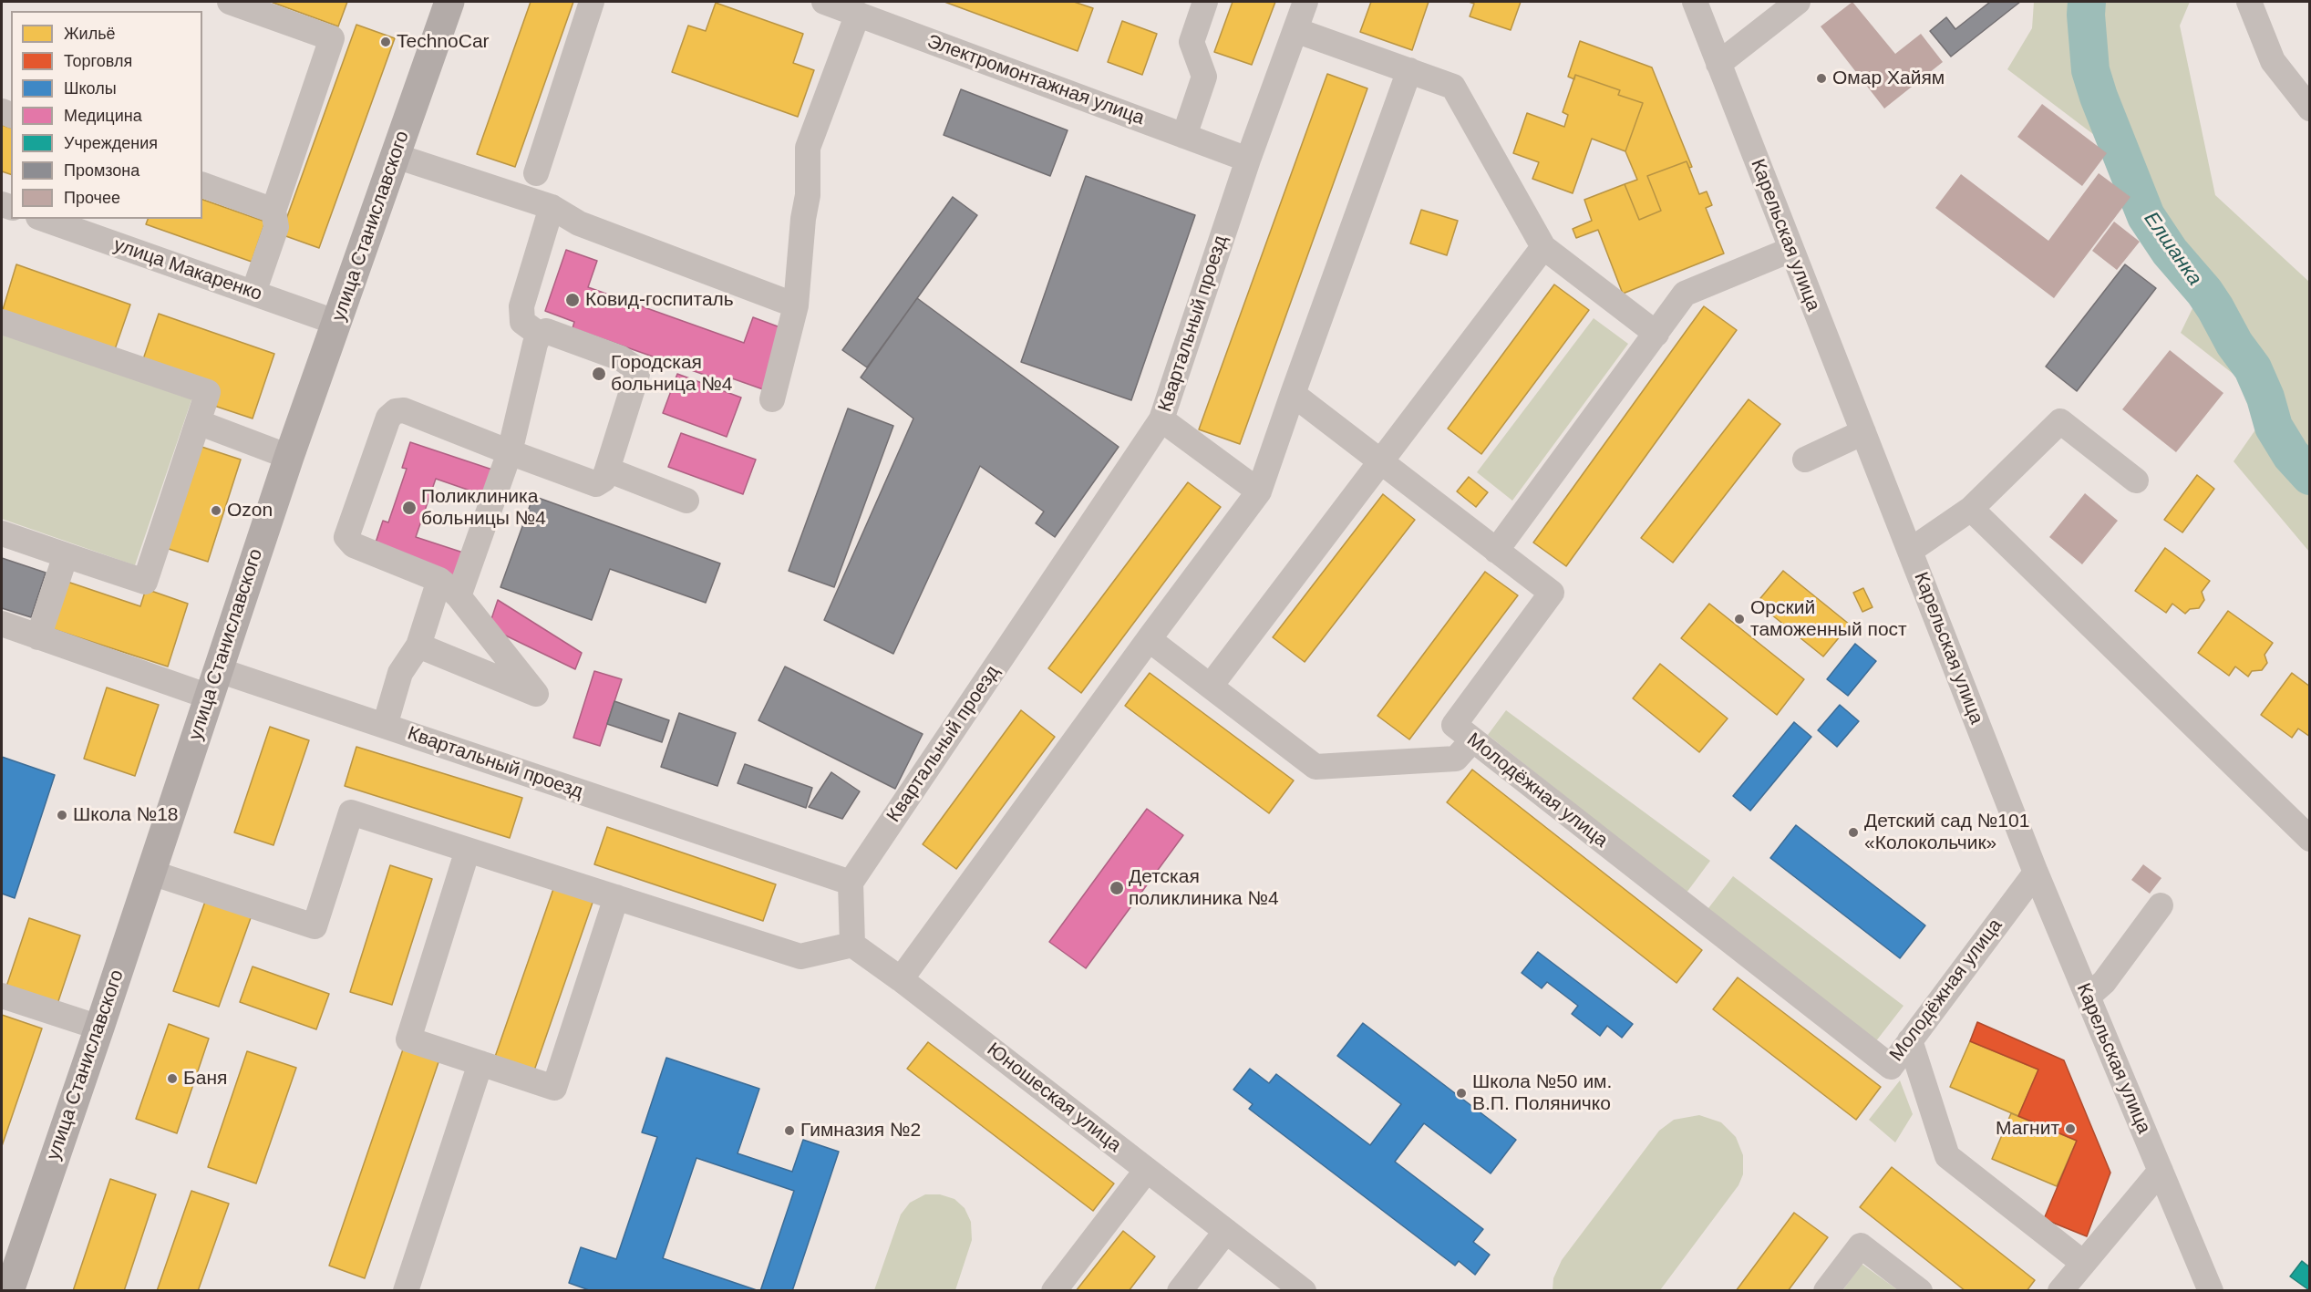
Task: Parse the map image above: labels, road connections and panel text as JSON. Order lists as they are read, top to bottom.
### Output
{
  "streets": {
    "main road": ["улица Станиславского"],
    "street": [
      "Электромонтажная улица",
      "Карельская улица",
      "улица Макаренко",
      "Квартальный проезд",
      "Молодёжная улица",
      "Юношеская улица"
    ]
  },
  "crossings": [
    ["Электромонтажная улица", "Квартальный проезд"],
    ["улица Станиславского", "улица Макаренко"],
    ["улица Станиславского", "Квартальный проезд"],
    ["Карельская улица", "Молодёжная улица"]
  ],
  "water": ["Елшанка"],
  "places": [
    "TechnoCar",
    "Омар Хайям",
    "Ковид-госпиталь",
    "Городская больница №4",
    "Поликлиника больницы №4",
    "Ozon",
    "Орский таможенный пост",
    "Школа №18",
    "Детский сад №101 «Колокольчик»",
    "Детская поликлиника №4",
    "Баня",
    "Школа №50 им. В.П. Поляничко",
    "Магнит",
    "Гимназия №2"
  ],
  "legend": [
    "Жильё",
    "Торговля",
    "Школы",
    "Медицина",
    "Учреждения",
    "Промзона",
    "Прочее"
  ]
}
